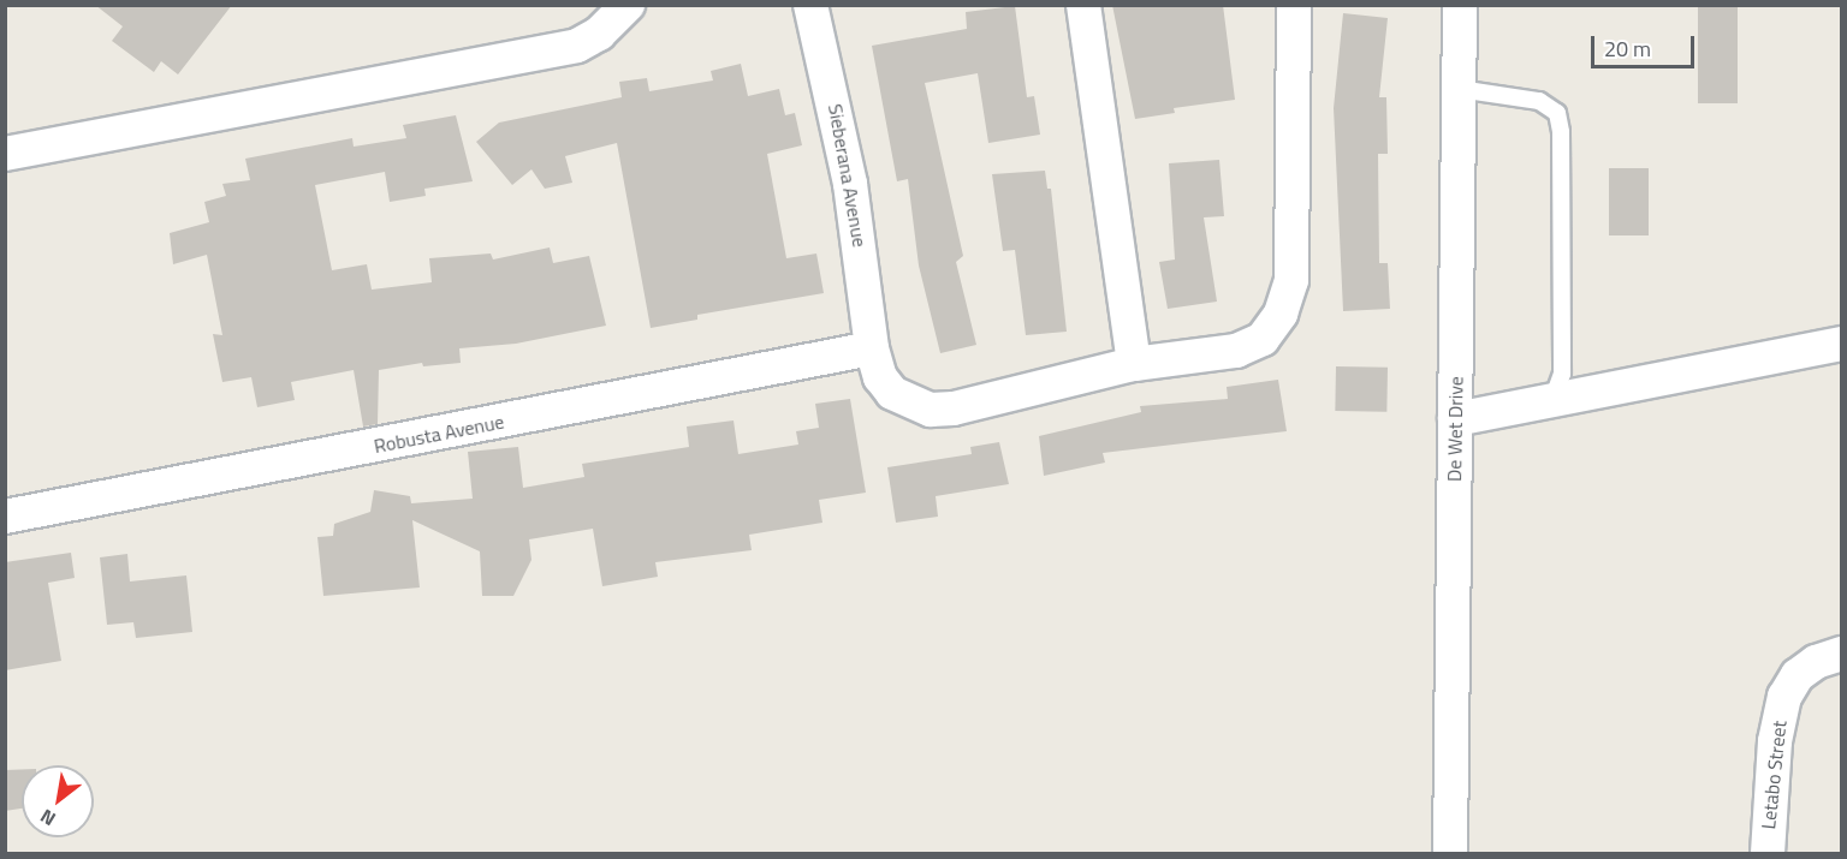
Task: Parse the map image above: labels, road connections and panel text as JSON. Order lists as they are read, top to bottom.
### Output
{
  "streets": {
    "street": [
      "Sieberana Avenue",
      "De Wet Drive",
      "Robusta Avenue",
      "Letabo Street"
    ]
  },
  "crossings": [
    ["Sieberana Avenue", "Robusta Avenue"]
  ],
  "scale_bar": "20 m",
  "north": "bottom left"
}
